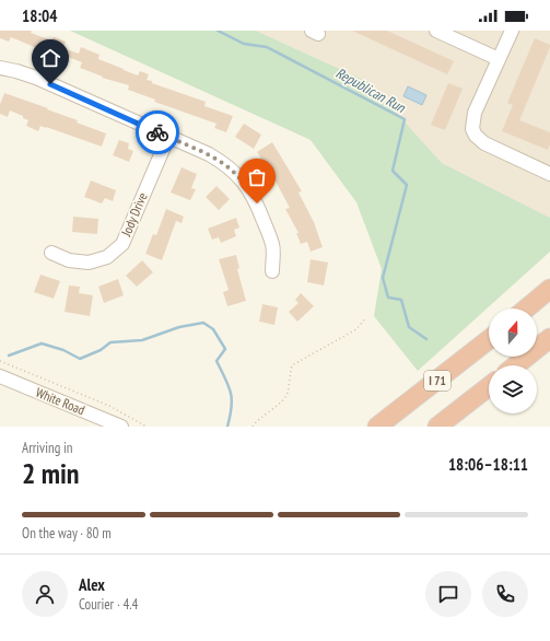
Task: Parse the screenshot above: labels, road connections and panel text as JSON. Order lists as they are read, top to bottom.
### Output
{
  "streets": {
    "highway": ["I 71"],
    "street": ["Jody Drive", "White Road"]
  },
  "water": ["Republican Run"],
  "north": "top",
  "page": {
    "status": "18:04",
    "heading": ["2 min", "Arriving in", "18:06–18:11"],
    "panel": ["Alex", "Courier · 4.4"],
    "bar": "On the way · 80 m"
  }
}
